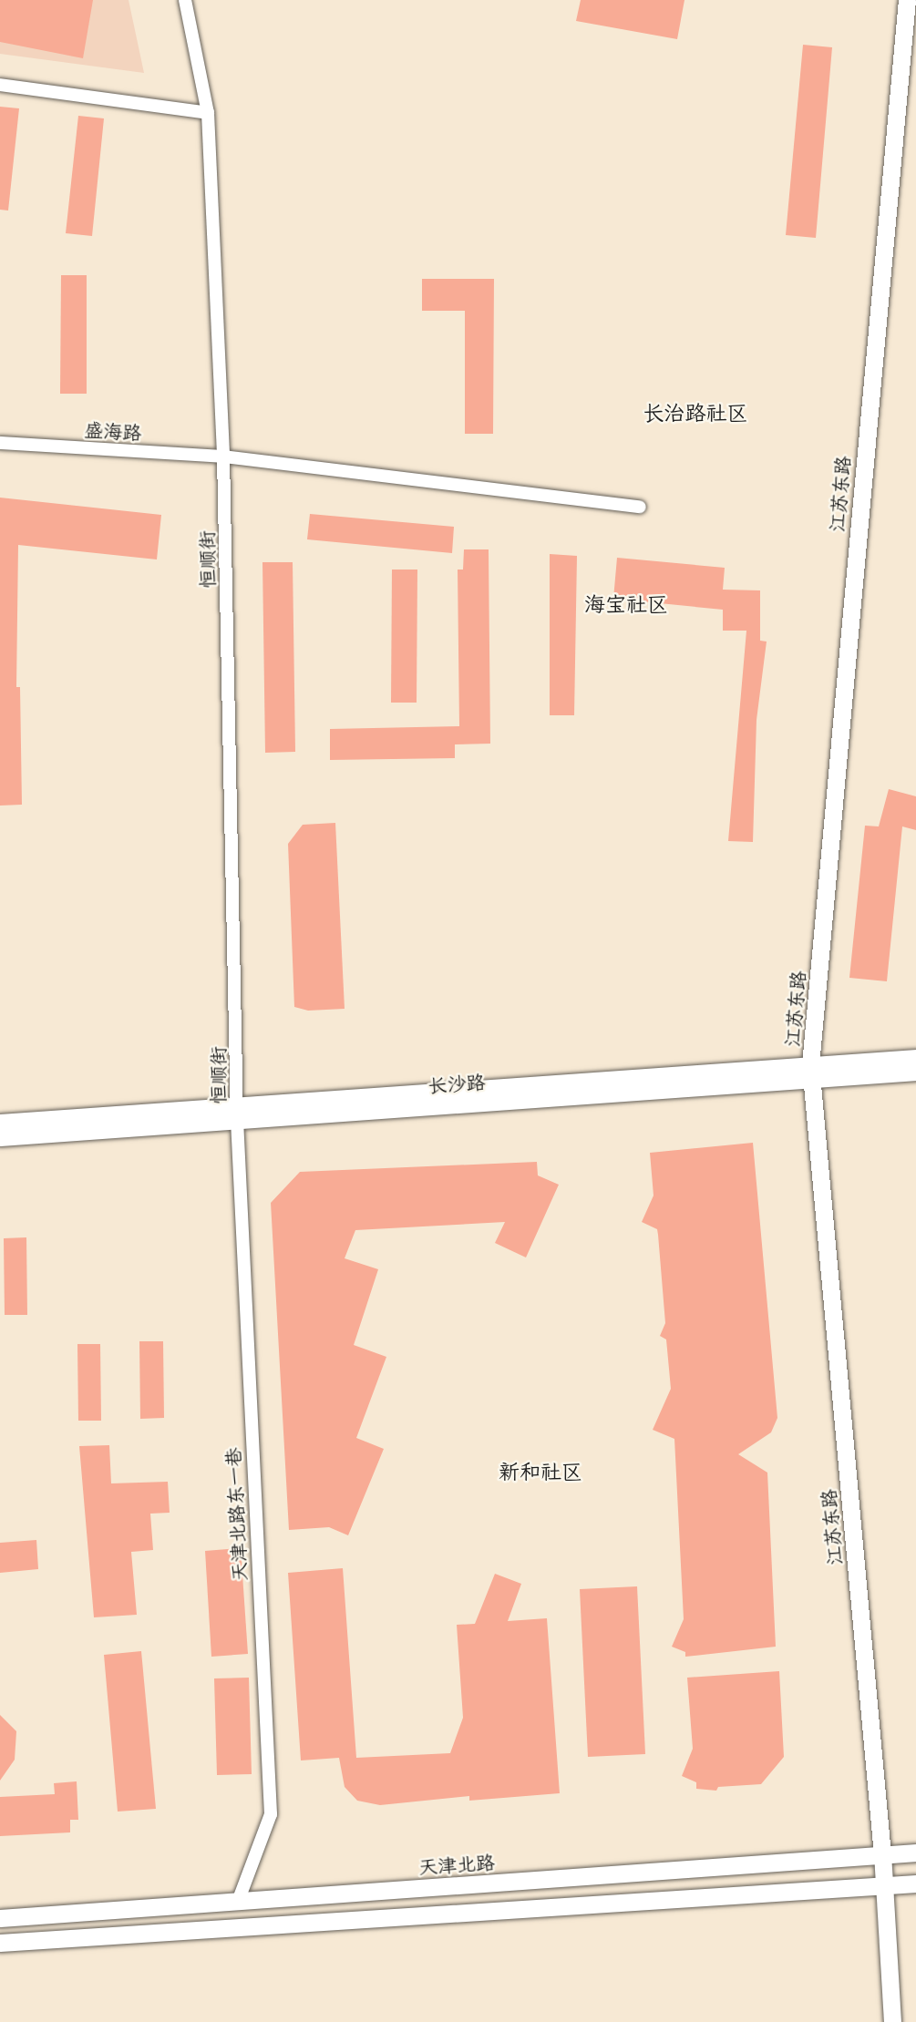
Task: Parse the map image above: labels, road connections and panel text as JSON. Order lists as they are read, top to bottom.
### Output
{
  "streets": {
    "street": [
      "盛海路",
      "江苏东路",
      "恒顺街",
      "长沙路",
      "天津北路东一巷",
      "天津北路"
    ]
  },
  "crossings": [
    ["盛海路", "恒顺街"],
    ["江苏东路", "长沙路"],
    ["江苏东路", "天津北路"],
    ["恒顺街", "长沙路"],
    ["恒顺街", "天津北路东一巷"],
    ["长沙路", "天津北路东一巷"],
    ["天津北路东一巷", "天津北路"]
  ],
  "districts": ["长治路社区", "海宝社区", "新和社区"]
}
